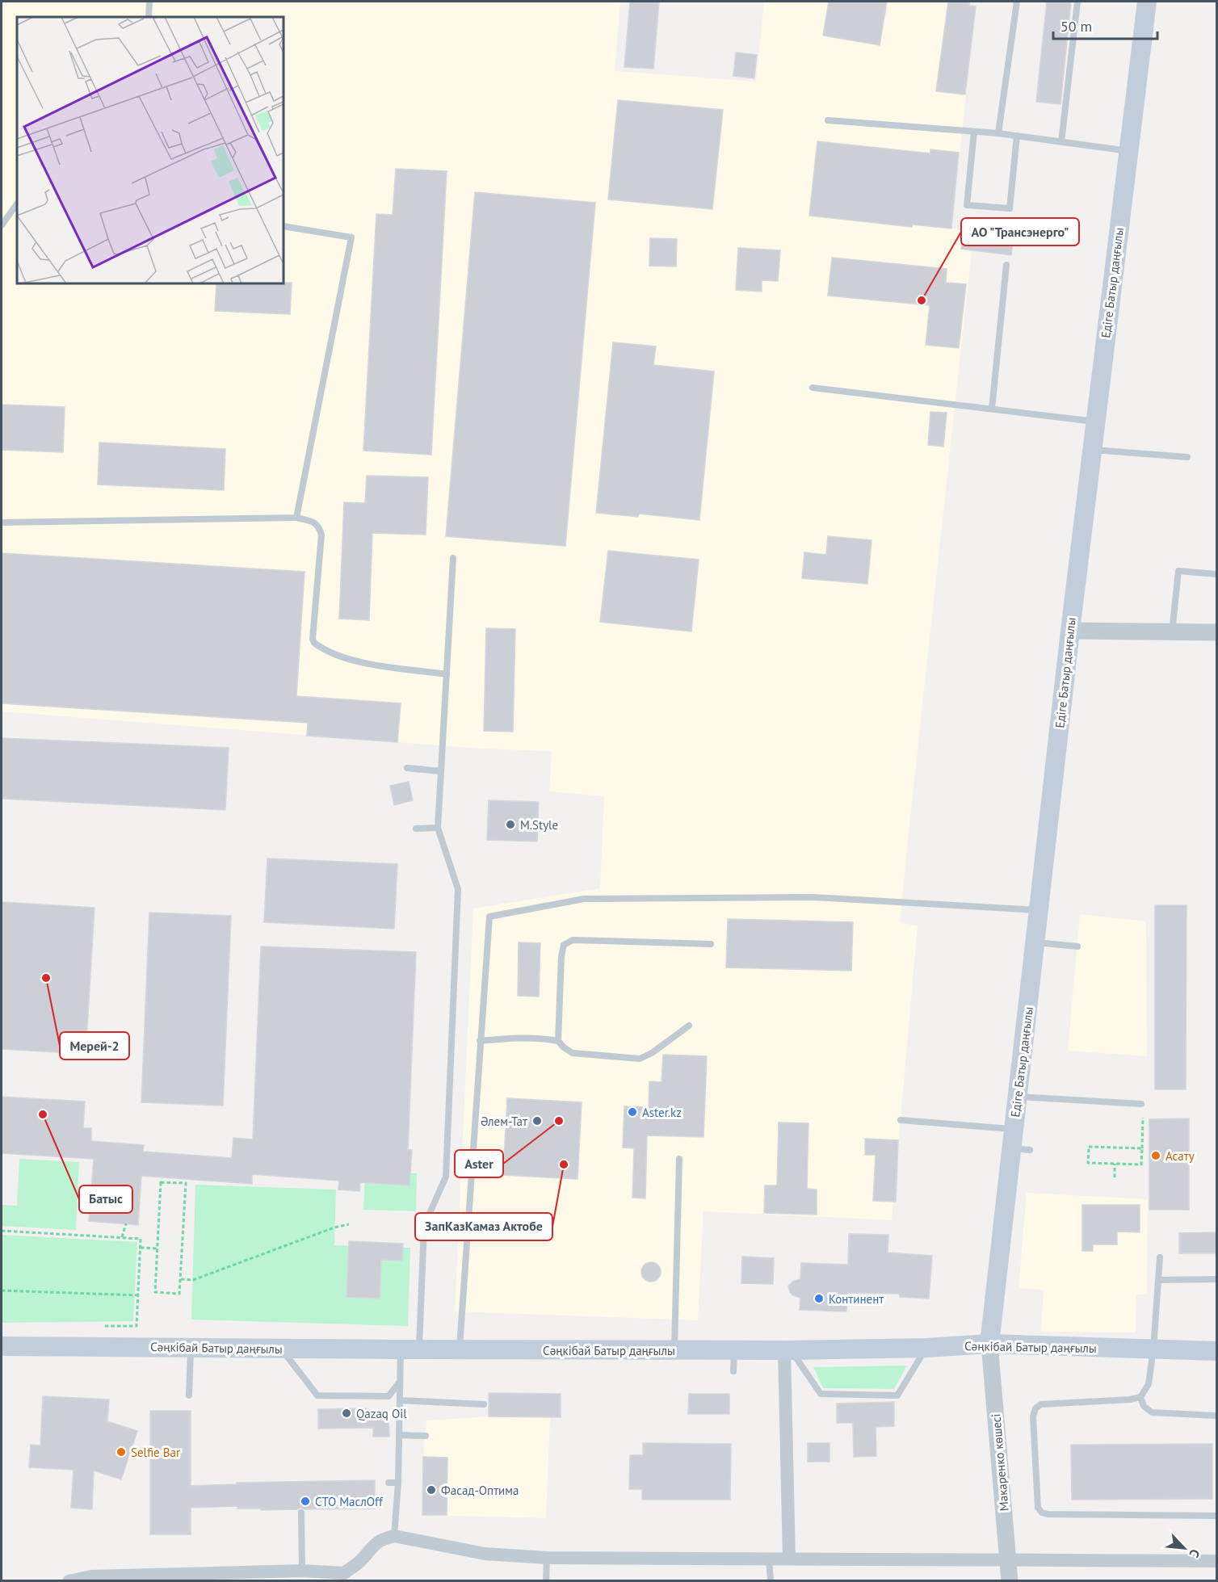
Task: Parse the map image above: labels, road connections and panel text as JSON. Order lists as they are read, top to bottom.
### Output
{
  "streets": {
    "main road": ["Едіге Батыр даңғылы", "Сәңкібай Батыр даңғылы"],
    "street": ["Макаренко көшесі"]
  },
  "crossings": [
    ["Едіге Батыр даңғылы", "Сәңкібай Батыр даңғылы"],
    ["Едіге Батыр даңғылы", "Макаренко көшесі"],
    ["Сәңкібай Батыр даңғылы", "Макаренко көшесі"]
  ],
  "places": [
    "АО \"Трансэнерго\"",
    "M.Style",
    "Мерей-2",
    "Aster.kz",
    "Батыс",
    "Әлем-Тат",
    "Aster",
    "Асату",
    "ЗапКазКамаз Актобе",
    "Континент",
    "Qazaq Oil",
    "Selfie Bar",
    "Фасад-Оптима",
    "СТО МаслOff"
  ],
  "scale_bar": "50 m",
  "north": "bottom right"
}
